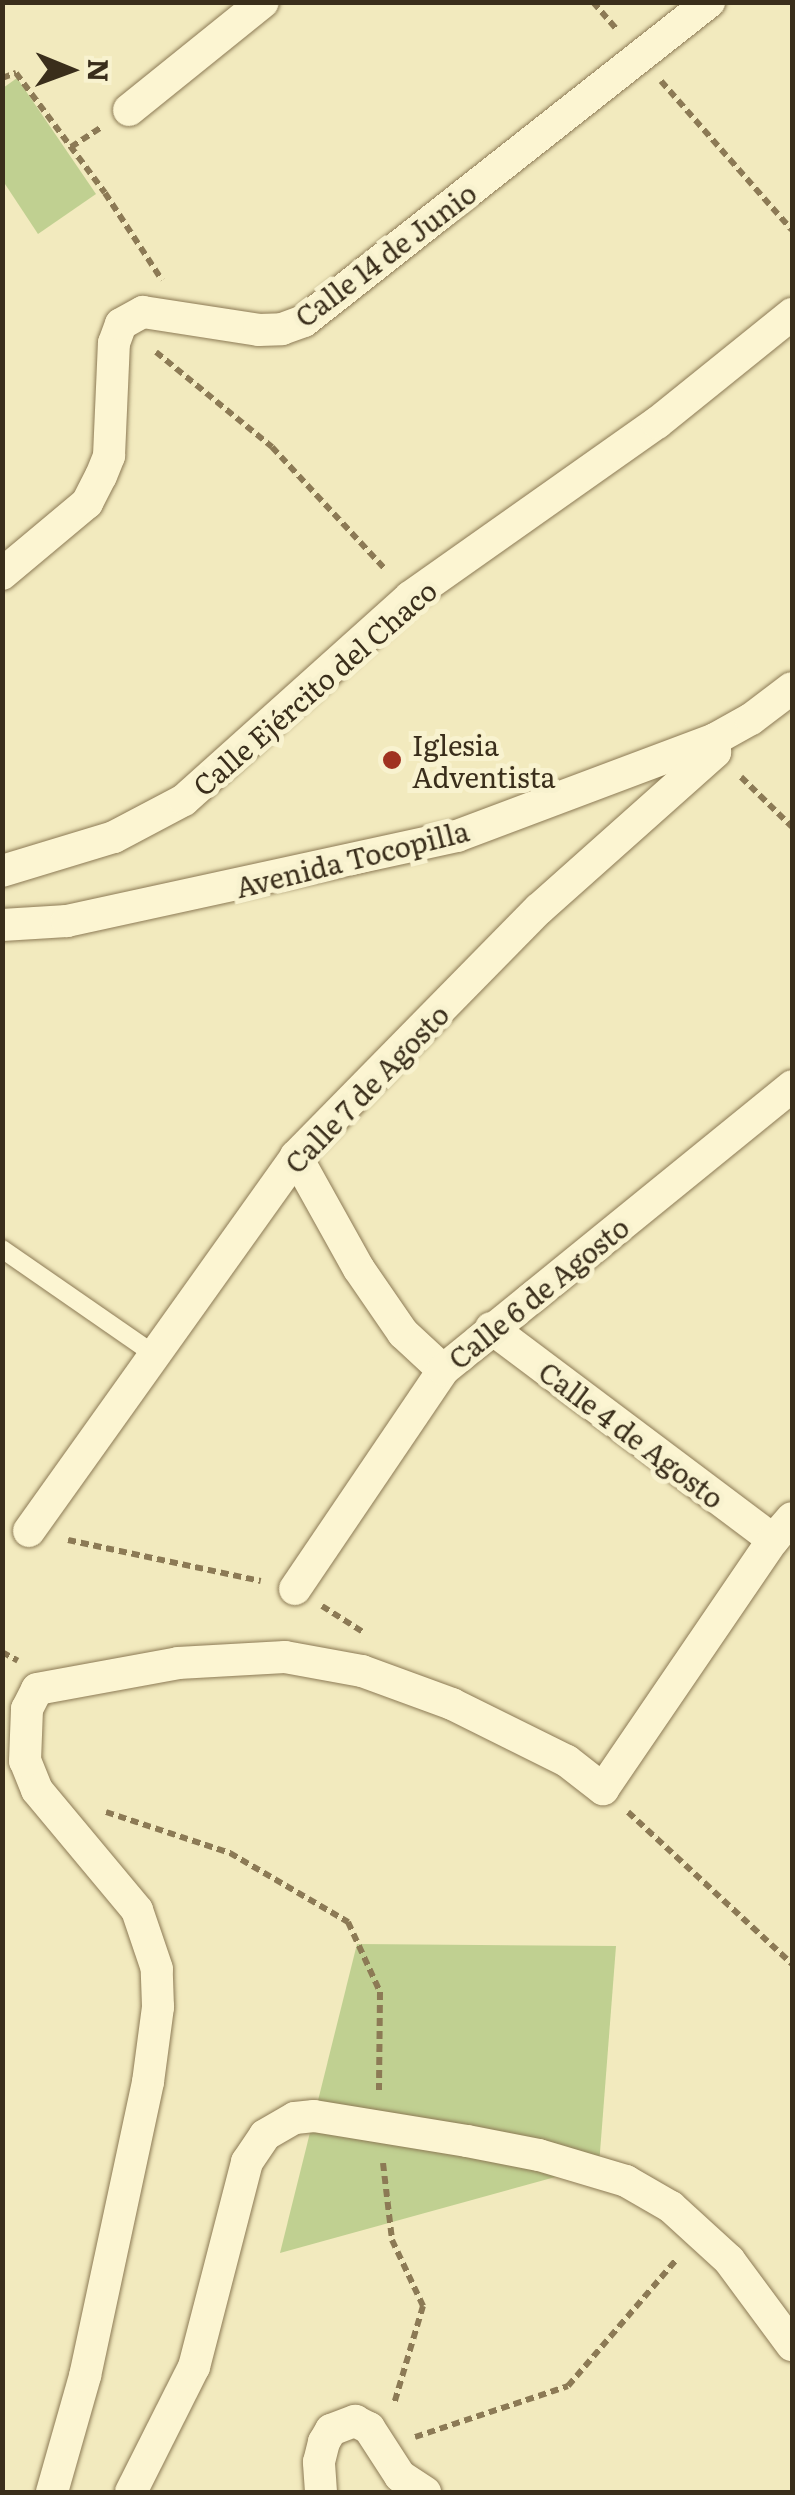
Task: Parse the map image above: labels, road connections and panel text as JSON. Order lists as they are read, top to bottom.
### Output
{
  "streets": {
    "street": [
      "Calle 14 de Junio",
      "Calle Ejército del Chaco",
      "Avenida Tocopilla",
      "Calle 7 de Agosto",
      "Calle 6 de Agosto",
      "Calle 4 de Agosto"
    ]
  },
  "crossings": [
    ["Avenida Tocopilla", "Calle 7 de Agosto"],
    ["Calle 6 de Agosto", "Calle 4 de Agosto"]
  ],
  "places": ["Iglesia Adventista"],
  "north": "right"
}
